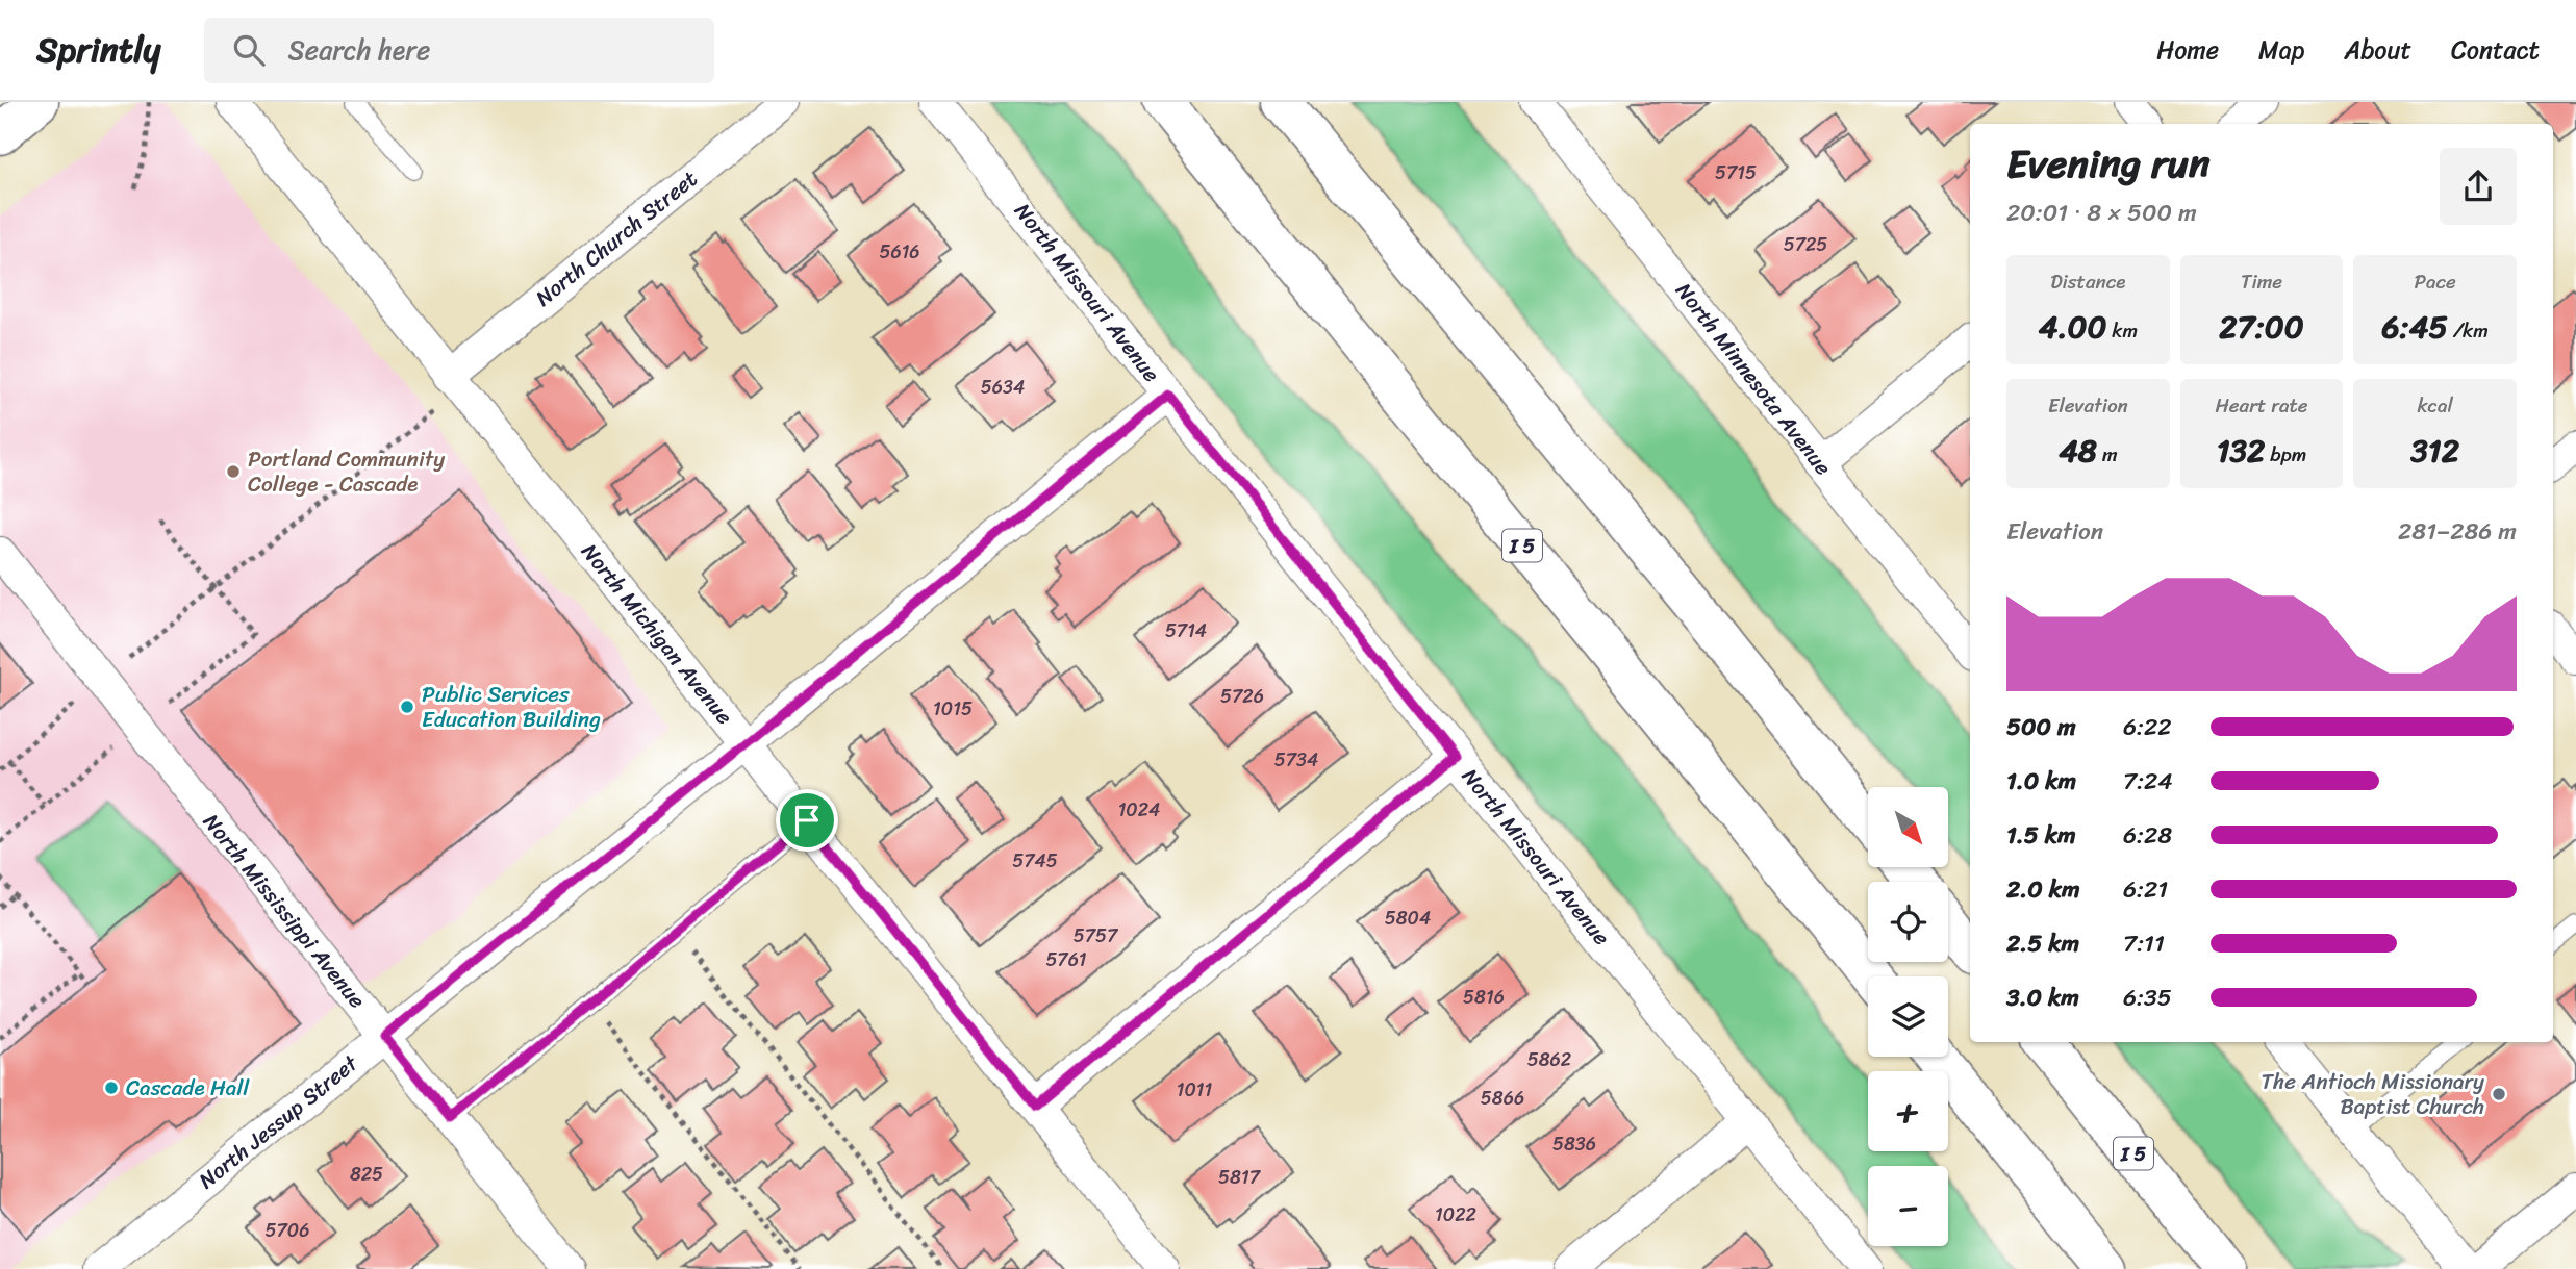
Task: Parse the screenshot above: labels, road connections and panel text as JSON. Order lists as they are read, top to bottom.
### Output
{
  "streets": {
    "main road": ["I 5"],
    "street": [
      "North Church Street",
      "North Missouri Avenue",
      "North Minnesota Avenue",
      "North Michigan Avenue",
      "North Mississippi Avenue",
      "North Jessup Street"
    ]
  },
  "crossings": [
    ["North Church Street", "North Michigan Avenue"],
    ["North Missouri Avenue", "North Jessup Street"],
    ["North Michigan Avenue", "North Jessup Street"],
    ["North Mississippi Avenue", "North Jessup Street"]
  ],
  "places": [
    "Portland Community College - Cascade",
    "Public Services Education Building",
    "Cascade Hall",
    "The Antioch Missionary Baptist Church"
  ],
  "house_numbers": [
    "5715",
    "5725",
    "5616",
    "5634",
    "5714",
    "5726",
    "1015",
    "5734",
    "1024",
    "5745",
    "5804",
    "5757",
    "5761",
    "5816",
    "5862",
    "1011",
    "5866",
    "5836",
    "825",
    "5817",
    "1022",
    "5706"
  ],
  "north": "bottom right",
  "page": {
    "header": "Sprintly",
    "search": "Search here",
    "nav": [
      "Home",
      "Map",
      "About",
      "Contact"
    ],
    "heading": ["Evening run", "20:01 · 8 × 500 m"],
    "stats": [
      ["Distance", "4.00 km"],
      ["Time", "27:00"],
      ["Pace", "6:45 /km"],
      ["Elevation", "48 m"],
      ["Heart rate", "132 bpm"],
      ["kcal", "312"]
    ],
    "chart": ["Elevation", "281–286 m"],
    "list": [
      {
        "name": "500 m",
        "note": "6:22"
      },
      {
        "name": "1.0 km",
        "note": "7:24"
      },
      {
        "name": "1.5 km",
        "note": "6:28"
      },
      {
        "name": "2.0 km",
        "note": "6:21"
      },
      {
        "name": "2.5 km",
        "note": "7:11"
      },
      {
        "name": "3.0 km",
        "note": "6:35"
      }
    ],
    "map_buttons": ["+", "−"]
  }
}
